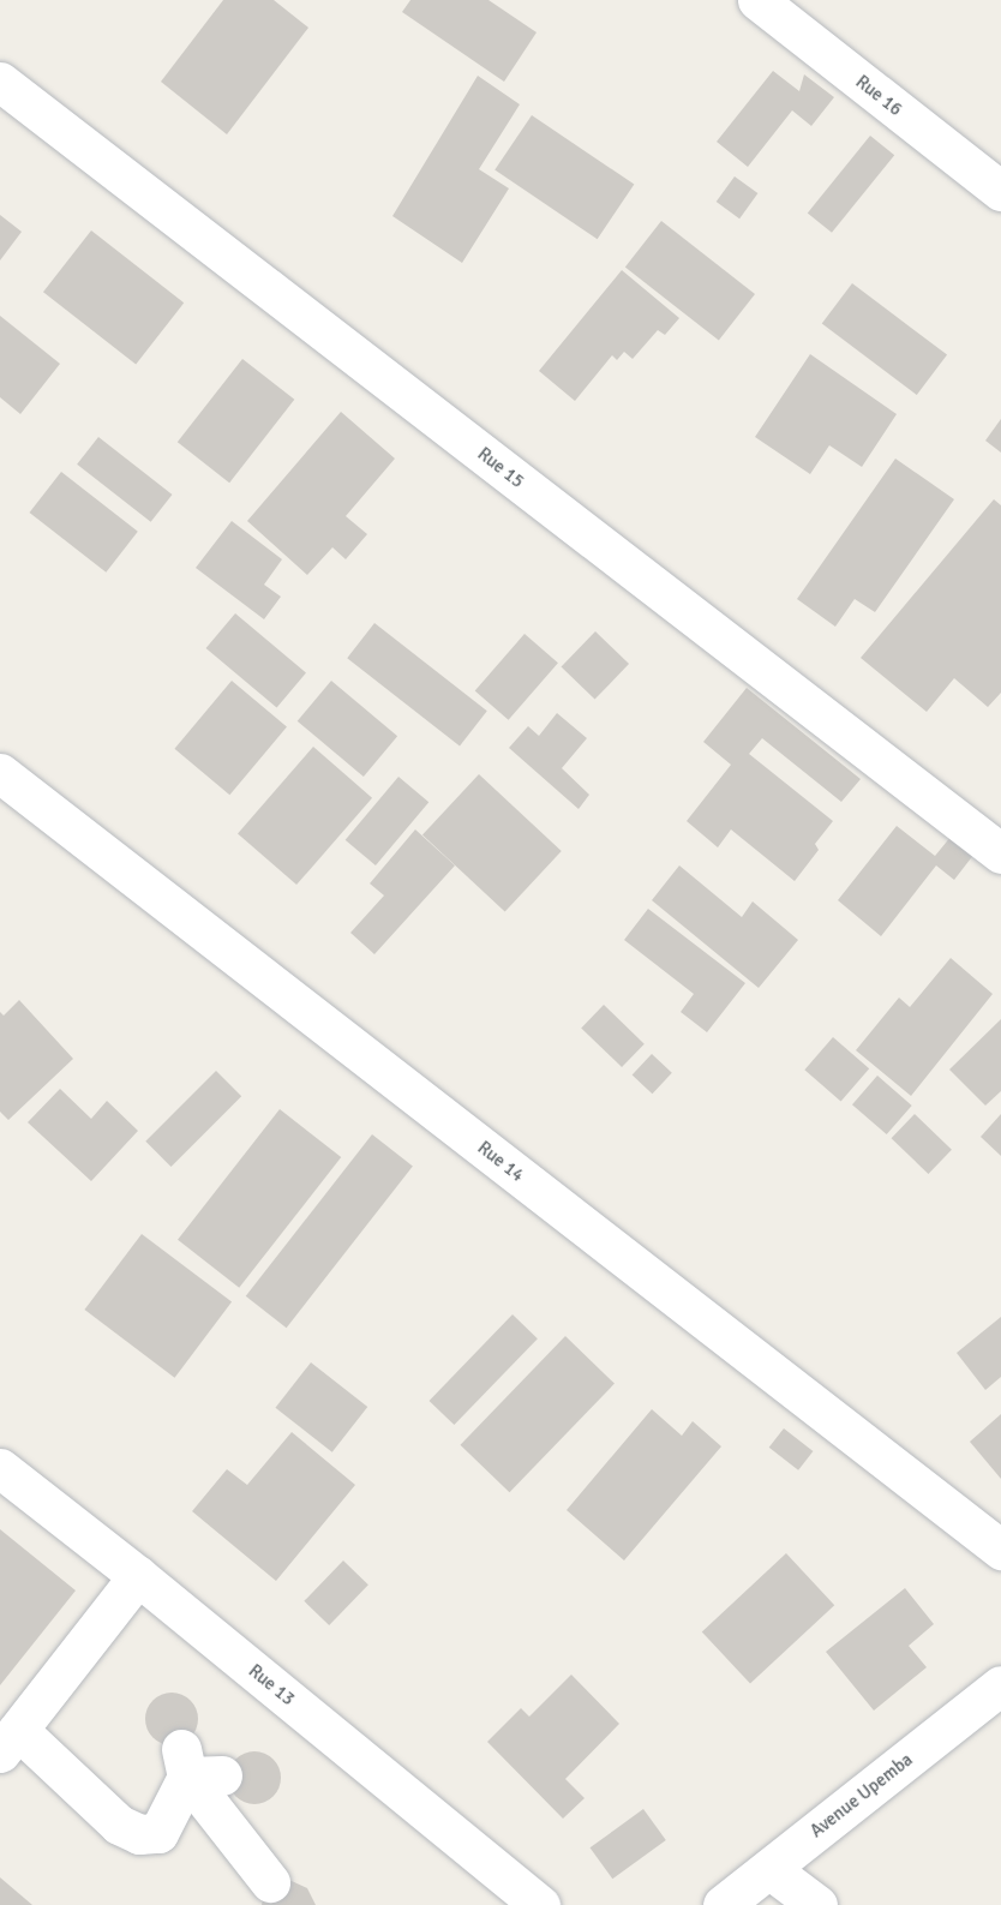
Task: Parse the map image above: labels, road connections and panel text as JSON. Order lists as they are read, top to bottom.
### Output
{
  "streets": {
    "street": [
      "Rue 16",
      "Rue 15",
      "Rue 14",
      "Rue 13",
      "Avenue Upemba"
    ]
  }
}
